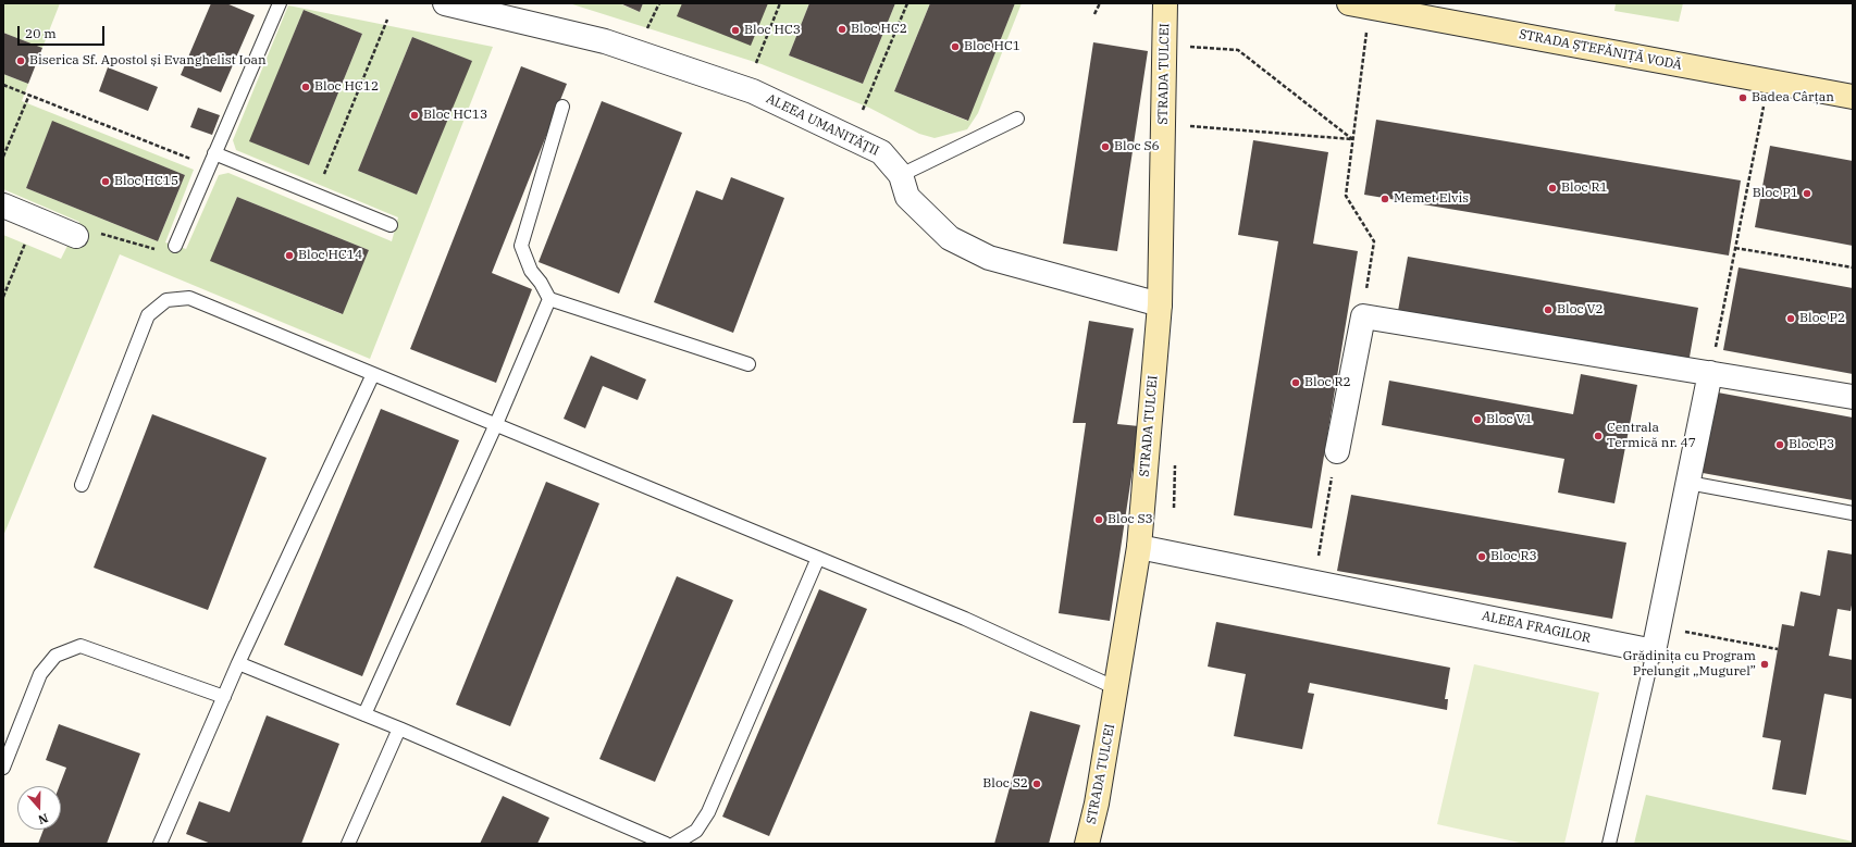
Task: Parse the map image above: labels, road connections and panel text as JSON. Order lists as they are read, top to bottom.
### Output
{
  "streets": {
    "street": [
      "STRADA ȘTEFĂNIȚĂ VODĂ",
      "STRADA TULCEI",
      "ALEEA UMANITĂȚII",
      "ALEEA FRAGILOR"
    ]
  },
  "crossings": [
    ["STRADA TULCEI", "ALEEA UMANITĂȚII"],
    ["STRADA TULCEI", "ALEEA FRAGILOR"]
  ],
  "places": [
    "Bloc HC2",
    "Bloc HC3",
    "Bloc HC1",
    "Biserica Sf. Apostol și Evanghelist Ioan",
    "Bloc HC12",
    "Badea Cârțan",
    "Bloc HC13",
    "Bloc S6",
    "Bloc HC15",
    "Bloc R1",
    "Bloc P1",
    "Memet Elvis",
    "Bloc HC14",
    "Bloc V2",
    "Bloc P2",
    "Bloc R2",
    "Bloc V1",
    "Centrala Termică nr. 47",
    "Bloc P3",
    "Bloc S3",
    "Bloc R3",
    "Grădinița cu Program Prelungit „Mugurel”",
    "Bloc S2"
  ],
  "scale_bar": "20 m",
  "north": "bottom"
}
